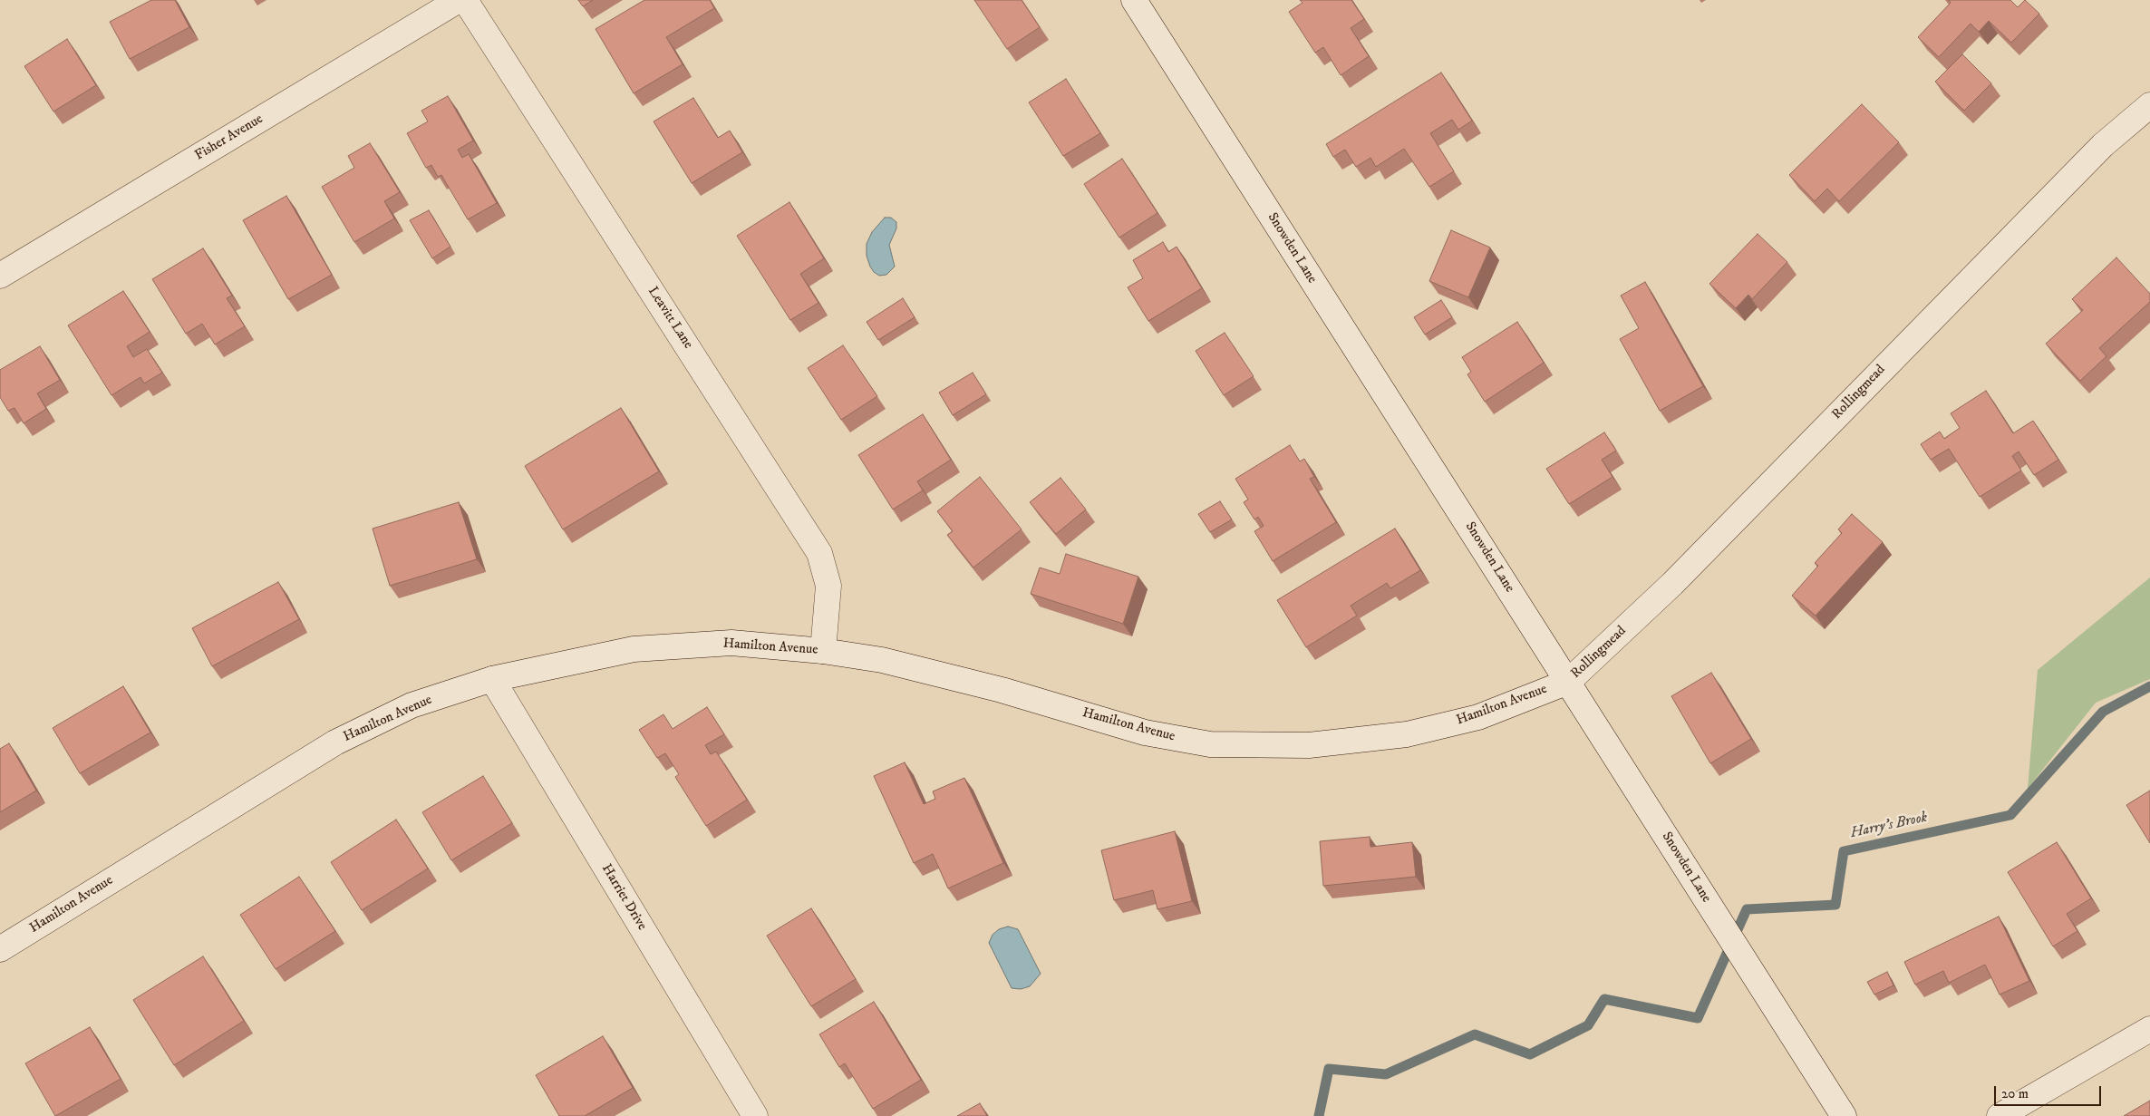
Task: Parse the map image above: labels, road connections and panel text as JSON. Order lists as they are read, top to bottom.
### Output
{
  "streets": {
    "street": [
      "Fisher Avenue",
      "Snowden Lane",
      "Leavitt Lane",
      "Rollingmead",
      "Hamilton Avenue",
      "Harriet Drive"
    ]
  },
  "crossings": [
    ["Snowden Lane", "Rollingmead"],
    ["Snowden Lane", "Hamilton Avenue"],
    ["Leavitt Lane", "Hamilton Avenue"],
    ["Rollingmead", "Hamilton Avenue"],
    ["Hamilton Avenue", "Harriet Drive"]
  ],
  "water": ["Harry's Brook"],
  "scale_bar": "20 m"
}
